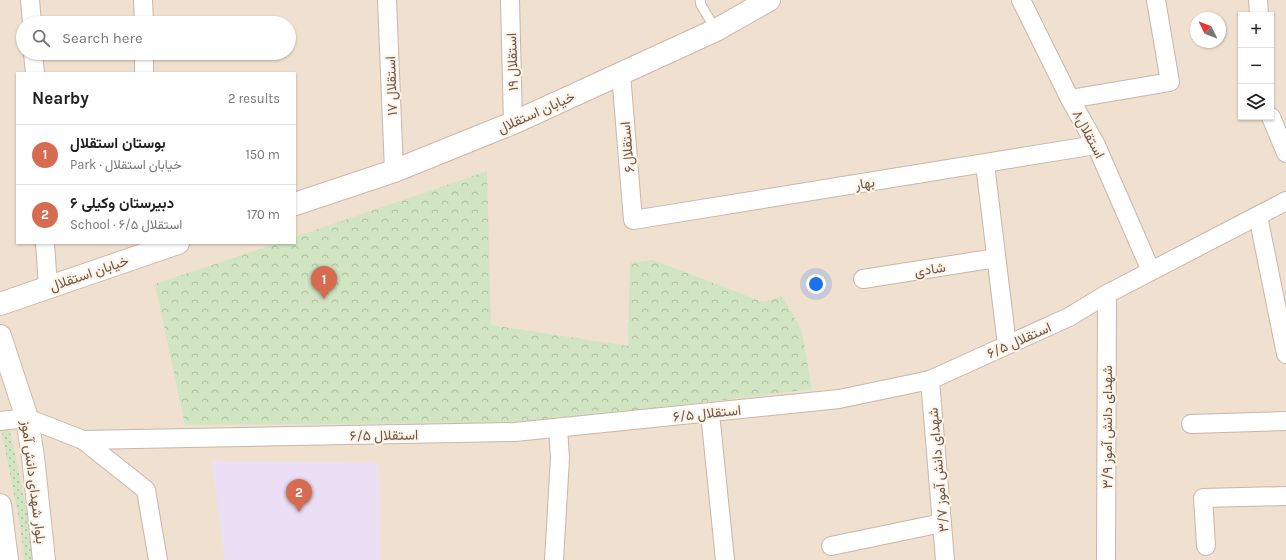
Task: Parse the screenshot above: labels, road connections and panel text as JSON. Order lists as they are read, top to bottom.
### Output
{
  "streets": {
    "main road": ["خیابان استقلال", "بلوار شهدای دانش آموز"],
    "street": [
      "استقلال ۱۹",
      "استقلال ۱۷",
      "استقلال۸",
      "استقلال۶",
      "بهار",
      "شادی",
      "استقلال ۶/۵",
      "شهدای دانش آموز ۳/۹",
      "شهدای دانش آموز ۳/۷"
    ]
  },
  "crossings": [
    ["استقلال ۱۹", "خیابان استقلال"],
    ["استقلال ۱۷", "خیابان استقلال"],
    ["خیابان استقلال", "استقلال۶"],
    ["استقلال۸", "بهار"],
    ["استقلال۸", "استقلال ۶/۵"],
    ["استقلال۶", "بهار"],
    ["استقلال ۶/۵", "شهدای دانش آموز ۳/۹"],
    ["استقلال ۶/۵", "شهدای دانش آموز ۳/۷"]
  ],
  "north": "top left",
  "page": {
    "map_buttons": ["+", "−"],
    "search": "Search here",
    "heading": ["Nearby", "2 results"],
    "list": [
      {
        "mark": "1",
        "name": "بوستان استقلال",
        "note": "Park · خیابان استقلال",
        "value": "150 m"
      },
      {
        "mark": "2",
        "name": "دبیرستان وکیلی ۶",
        "note": "School · استقلال ۶/۵",
        "value": "170 m"
      }
    ],
    "pins": ["1", "2"]
  }
}
